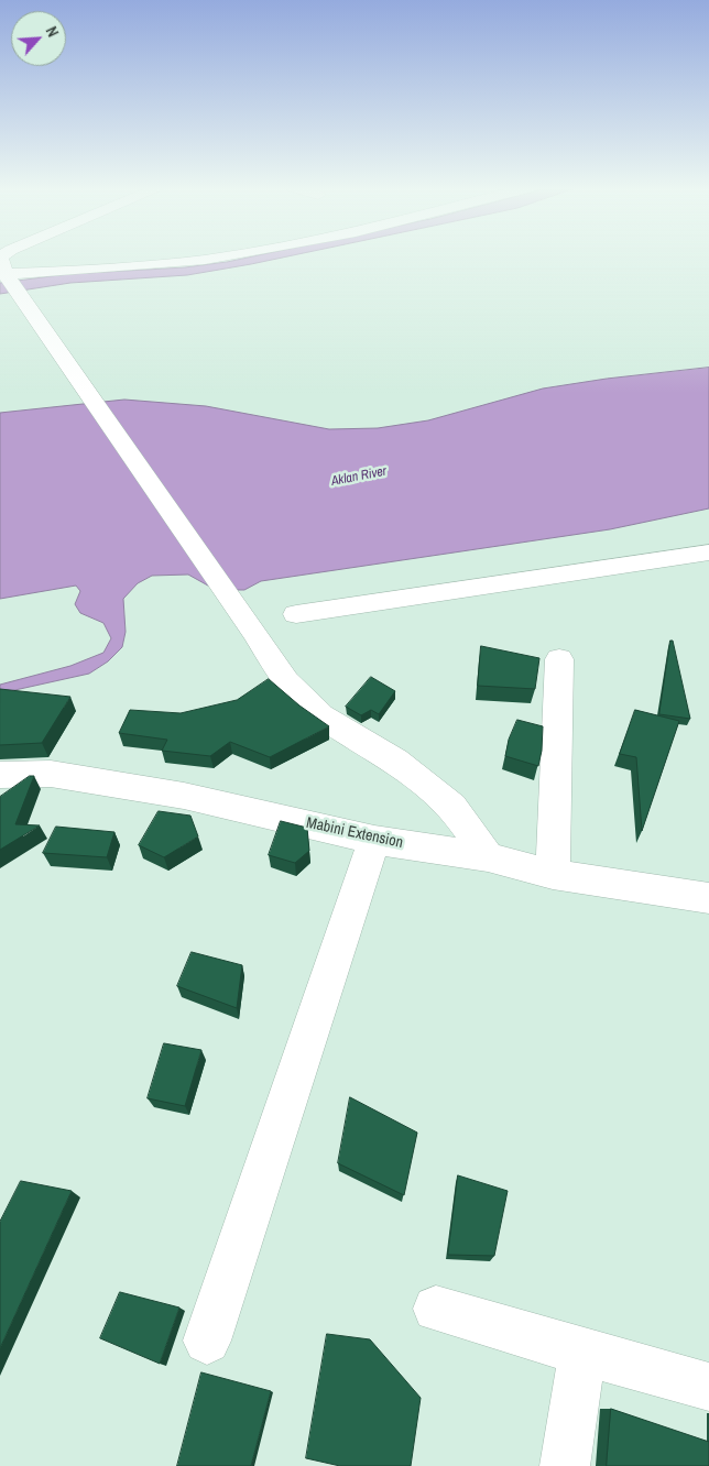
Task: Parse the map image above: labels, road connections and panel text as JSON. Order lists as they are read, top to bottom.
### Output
{
  "streets": {
    "street": ["Mabini Extension"]
  },
  "water": ["Aklan River"],
  "north": "top right"
}
